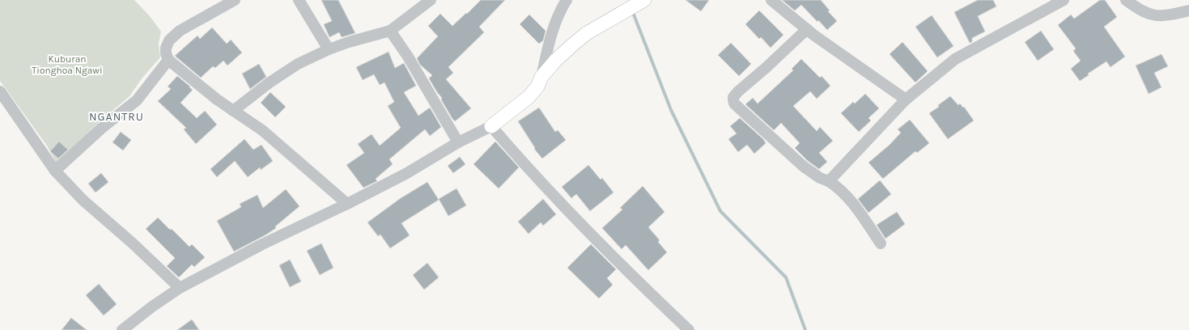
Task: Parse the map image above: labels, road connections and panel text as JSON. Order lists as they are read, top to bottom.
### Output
{
  "districts": ["NGANTRU"],
  "parks": ["Kuburan Tionghoa Ngawi"]
}
